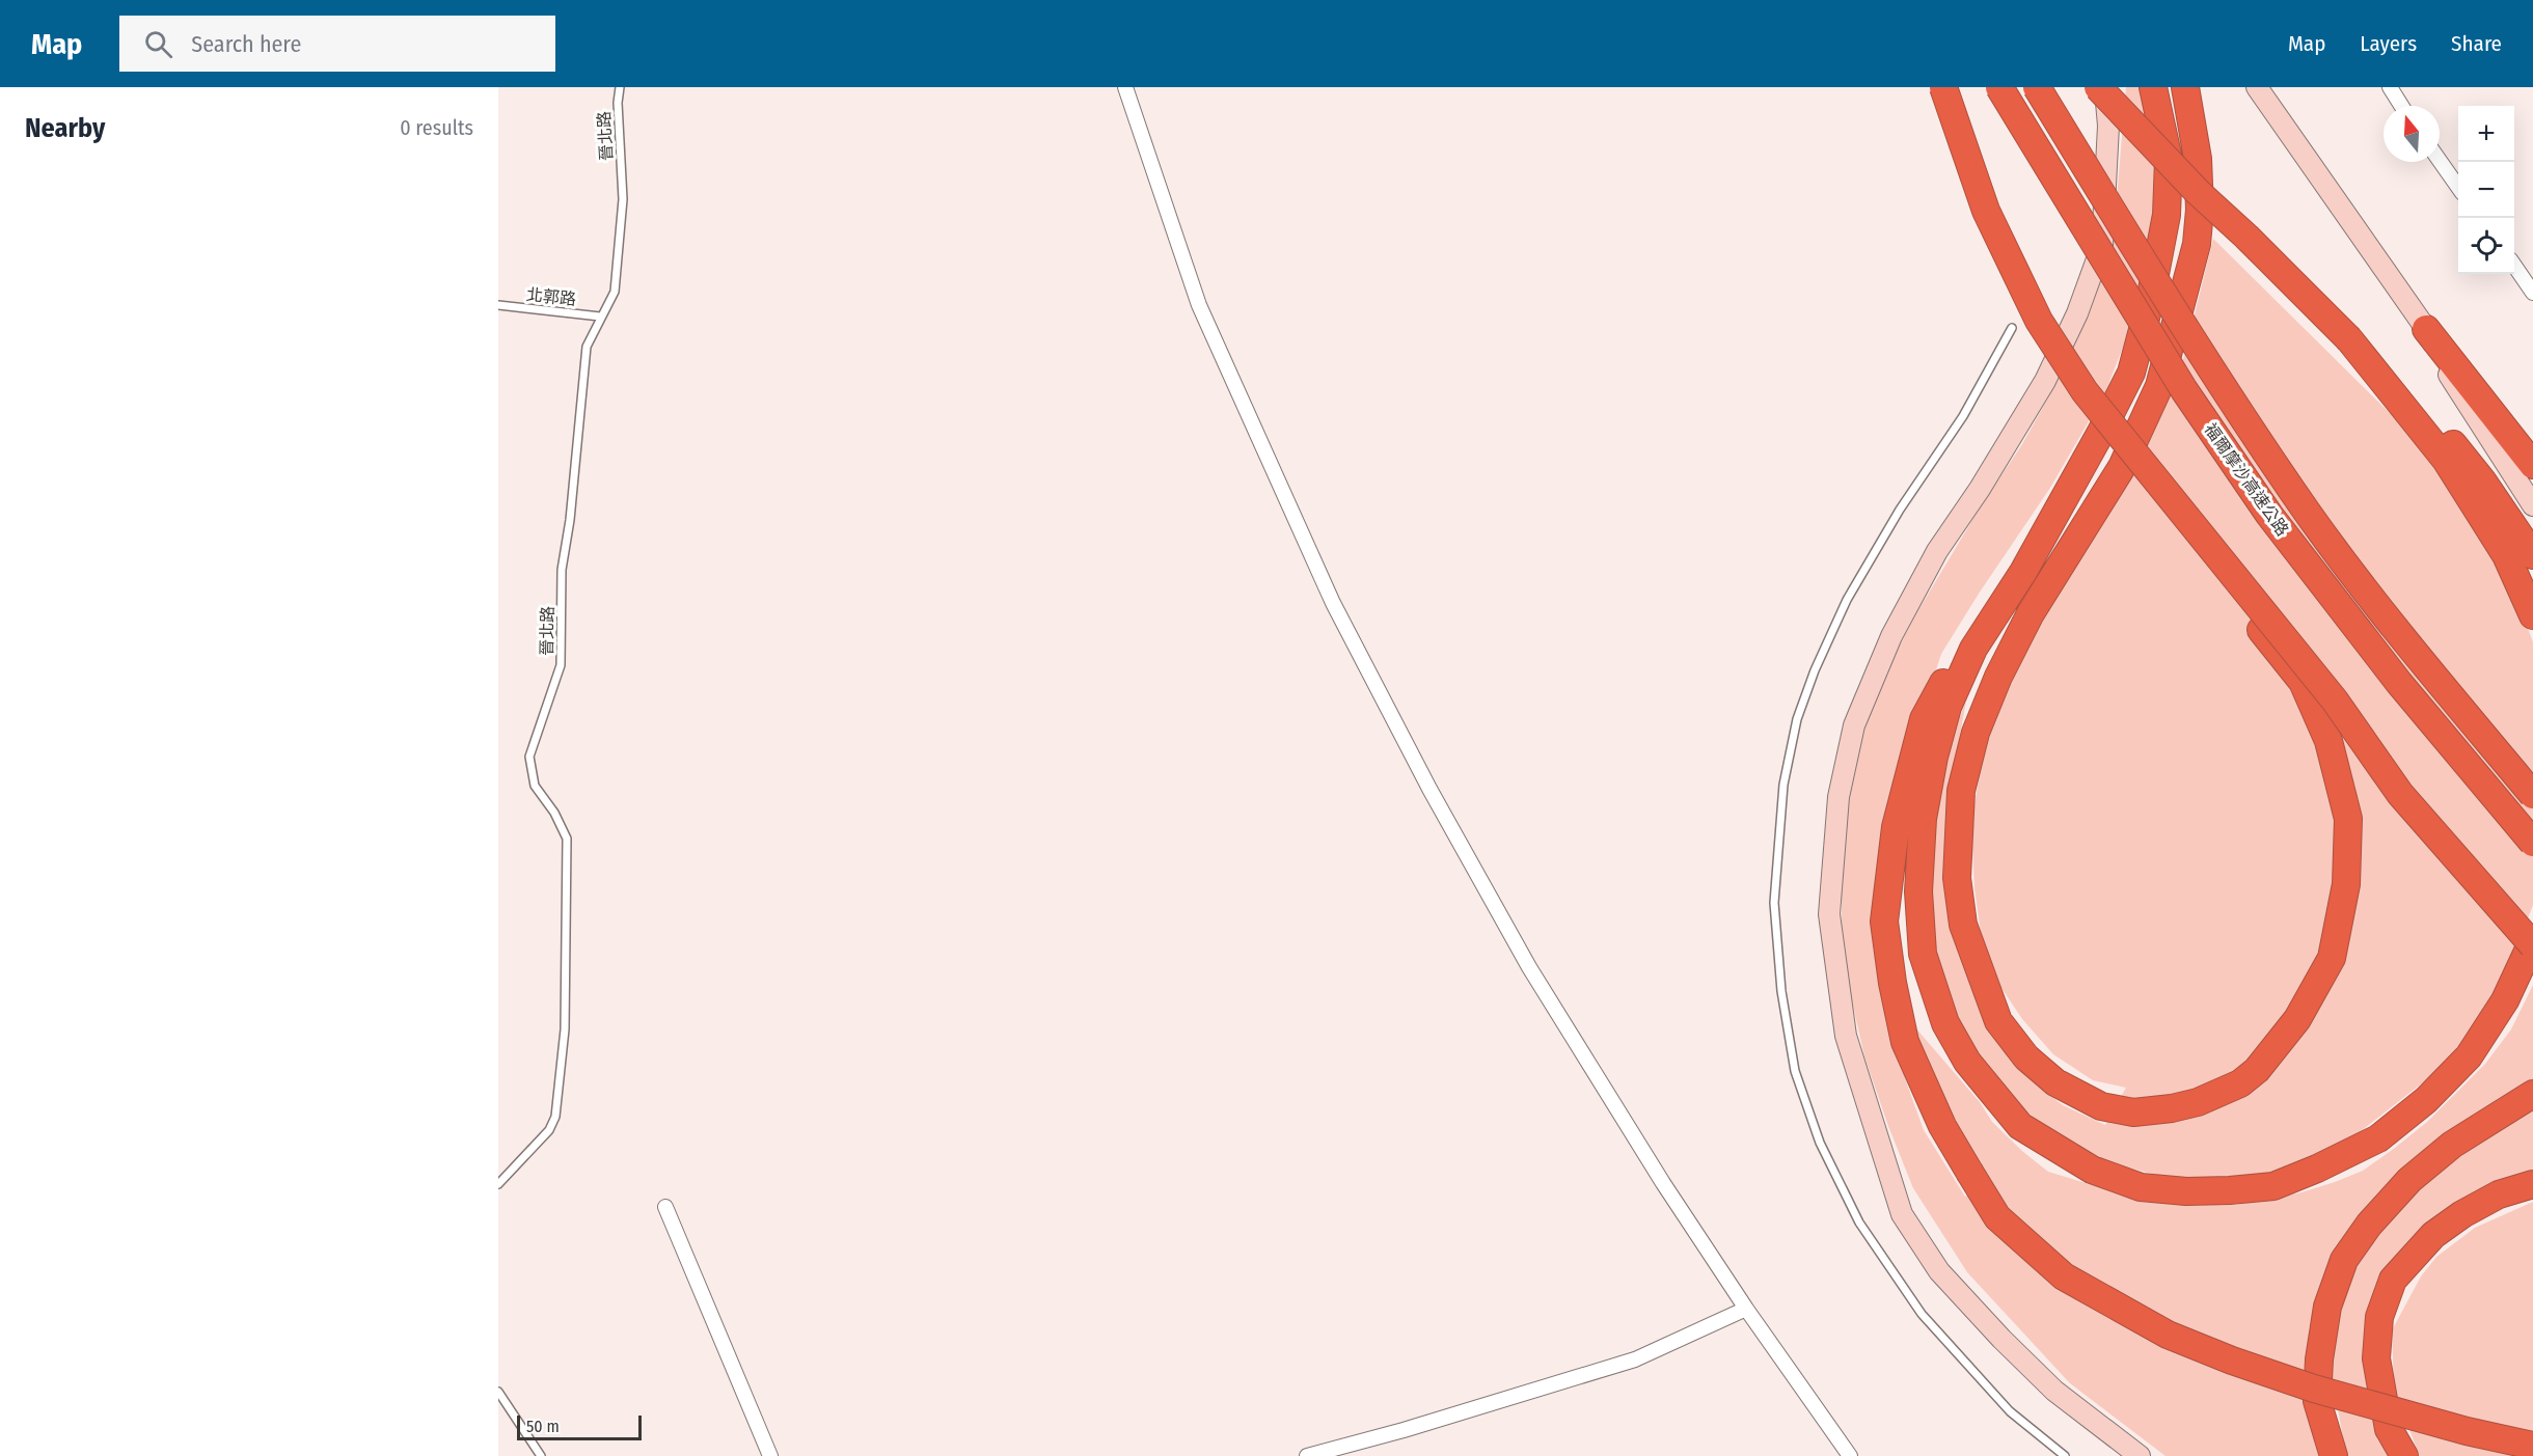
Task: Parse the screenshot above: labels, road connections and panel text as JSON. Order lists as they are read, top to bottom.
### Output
{
  "streets": {
    "highway": ["福爾摩沙高速公路"],
    "lane": ["晉北路", "北郭路"]
  },
  "crossings": [
    ["晉北路", "北郭路"]
  ],
  "scale_bar": "50 m",
  "north": "top",
  "page": {
    "header": "Map",
    "search": "Search here",
    "nav": ["Map", "Layers", "Share"],
    "heading": ["Nearby", "0 results"],
    "map_buttons": ["+", "−"],
    "scale": "50 m"
  }
}
